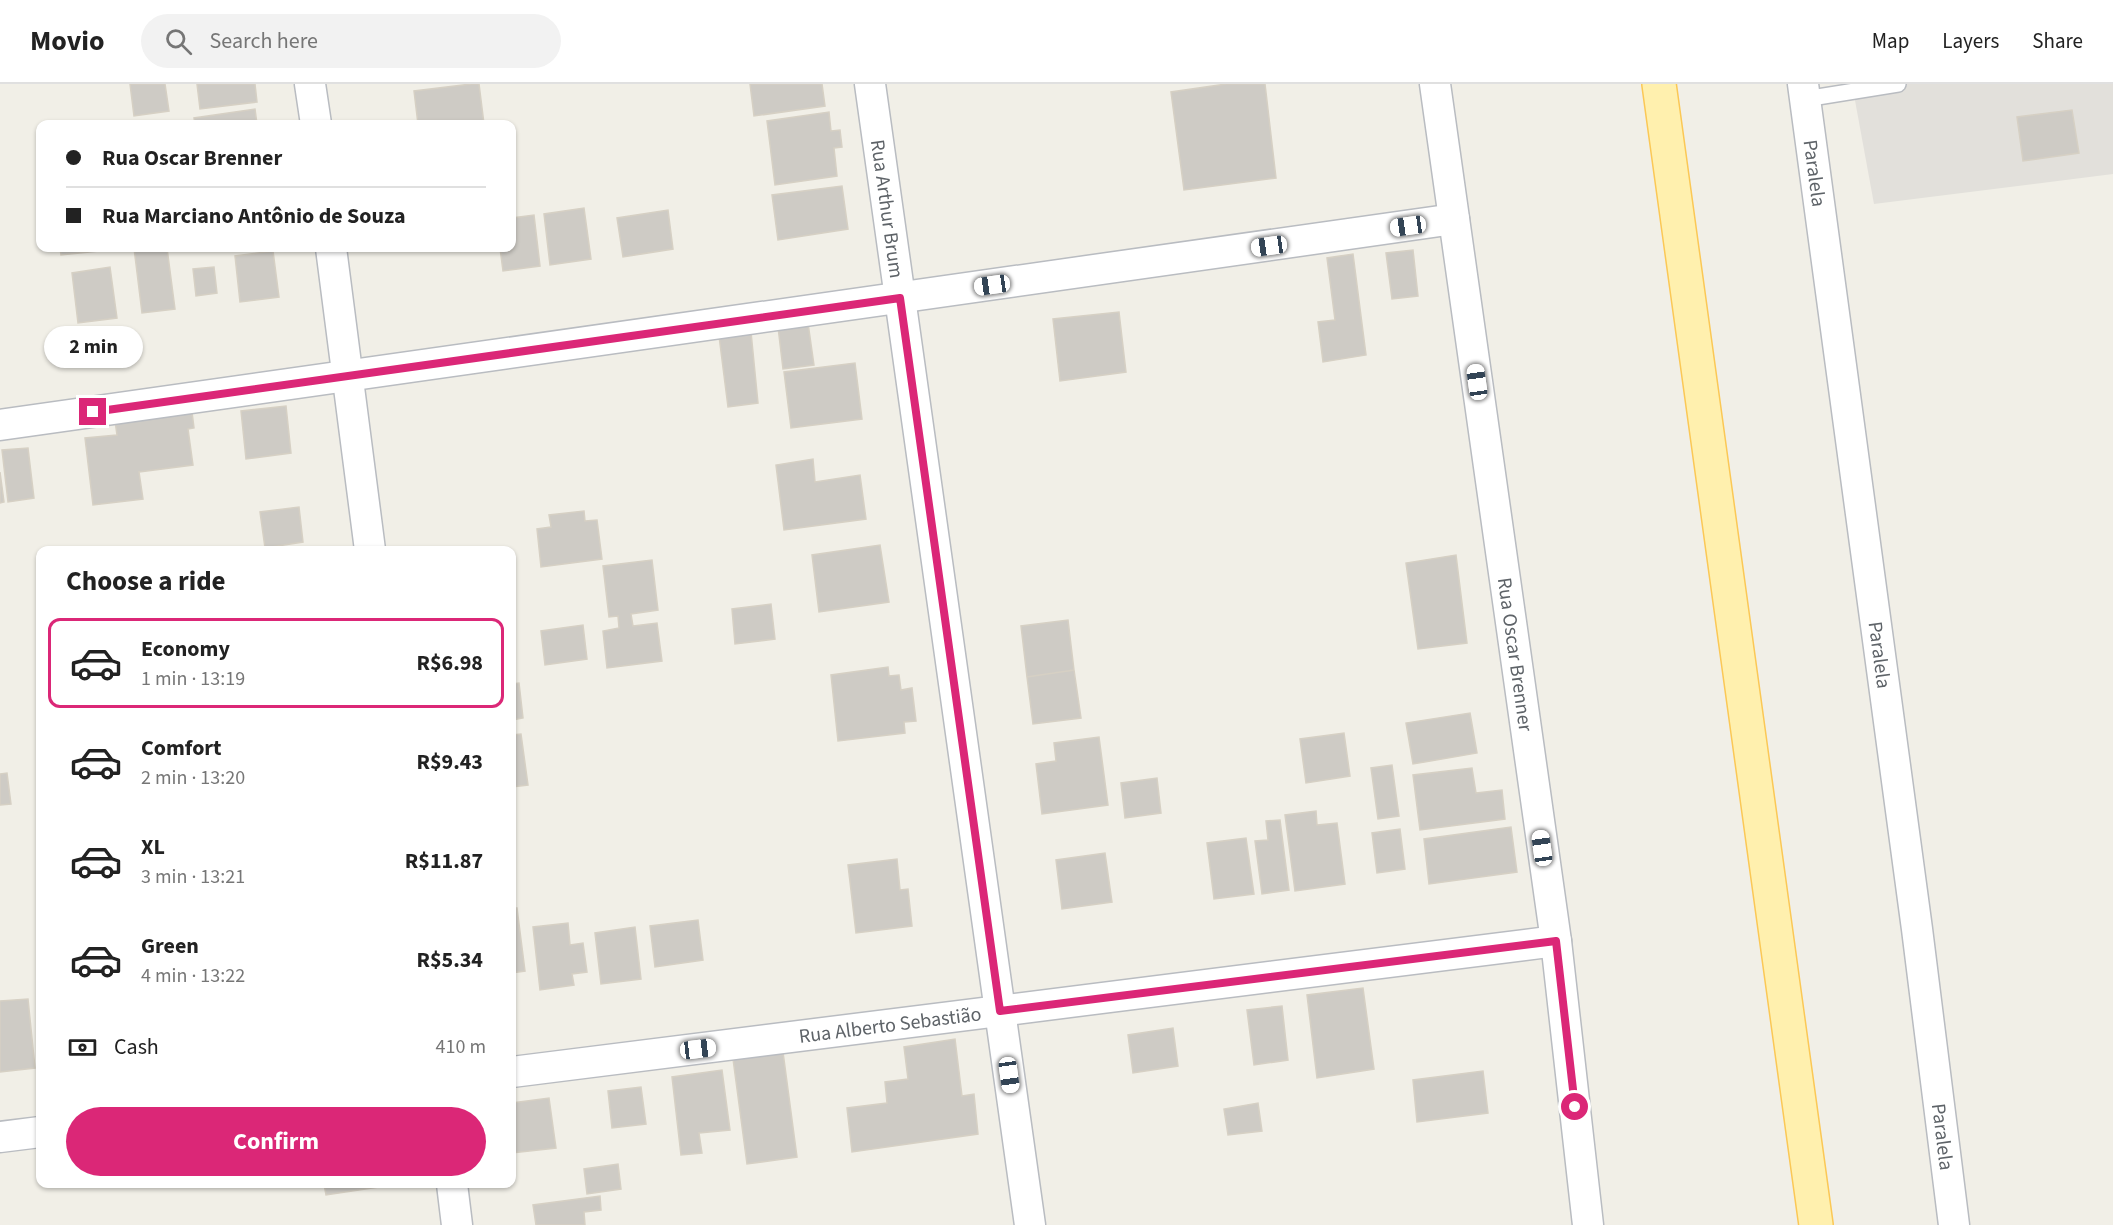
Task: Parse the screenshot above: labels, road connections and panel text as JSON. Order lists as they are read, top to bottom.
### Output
{
  "streets": {
    "street": [
      "Paralela",
      "Rua Arthur Brum",
      "Rua Oscar Brenner",
      "Rua Alberto Sebastião"
    ]
  },
  "crossings": [
    ["Rua Arthur Brum", "Rua Alberto Sebastião"],
    ["Rua Oscar Brenner", "Rua Alberto Sebastião"]
  ],
  "page": {
    "header": "Movio",
    "search": "Search here",
    "nav": ["Map", "Layers", "Share"],
    "banner": ["Rua Oscar Brenner", "Rua Marciano Antônio de Souza"],
    "bubble": "2 min",
    "heading": "Choose a ride",
    "list": [
      {
        "name": "Economy",
        "note": "1 min · 13:19",
        "value": "R$6.98"
      },
      {
        "name": "Comfort",
        "note": "2 min · 13:20",
        "value": "R$9.43"
      },
      {
        "name": "XL",
        "note": "3 min · 13:21",
        "value": "R$11.87"
      },
      {
        "name": "Green",
        "note": "4 min · 13:22",
        "value": "R$5.34"
      }
    ],
    "pay": ["Cash", "410 m"],
    "buttons": "Confirm"
  }
}
